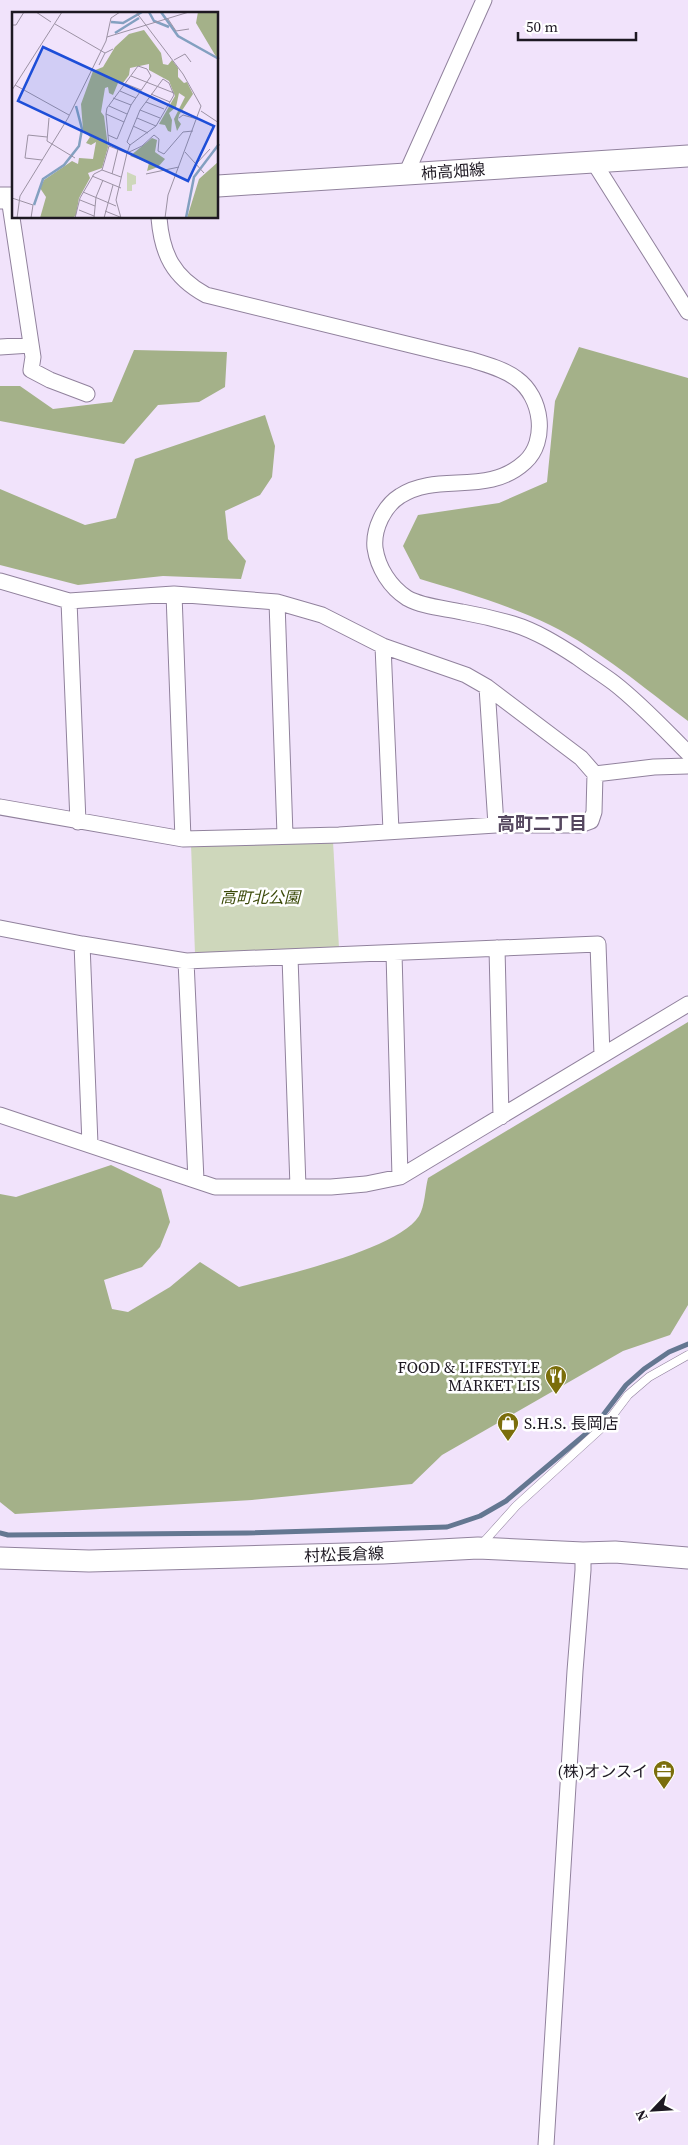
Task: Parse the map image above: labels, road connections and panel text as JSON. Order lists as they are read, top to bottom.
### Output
{
  "streets": {
    "main road": ["柿高畑線", "村松長倉線"]
  },
  "districts": ["高町二丁目"],
  "parks": ["高町北公園"],
  "places": {
    "restaurant": ["FOOD & LIFESTYLE MARKET LIS"],
    "shop": ["S.H.S. 長岡店"],
    "office": ["(株)オンスイ"]
  },
  "scale_bar": "50 m",
  "north": "bottom left"
}
